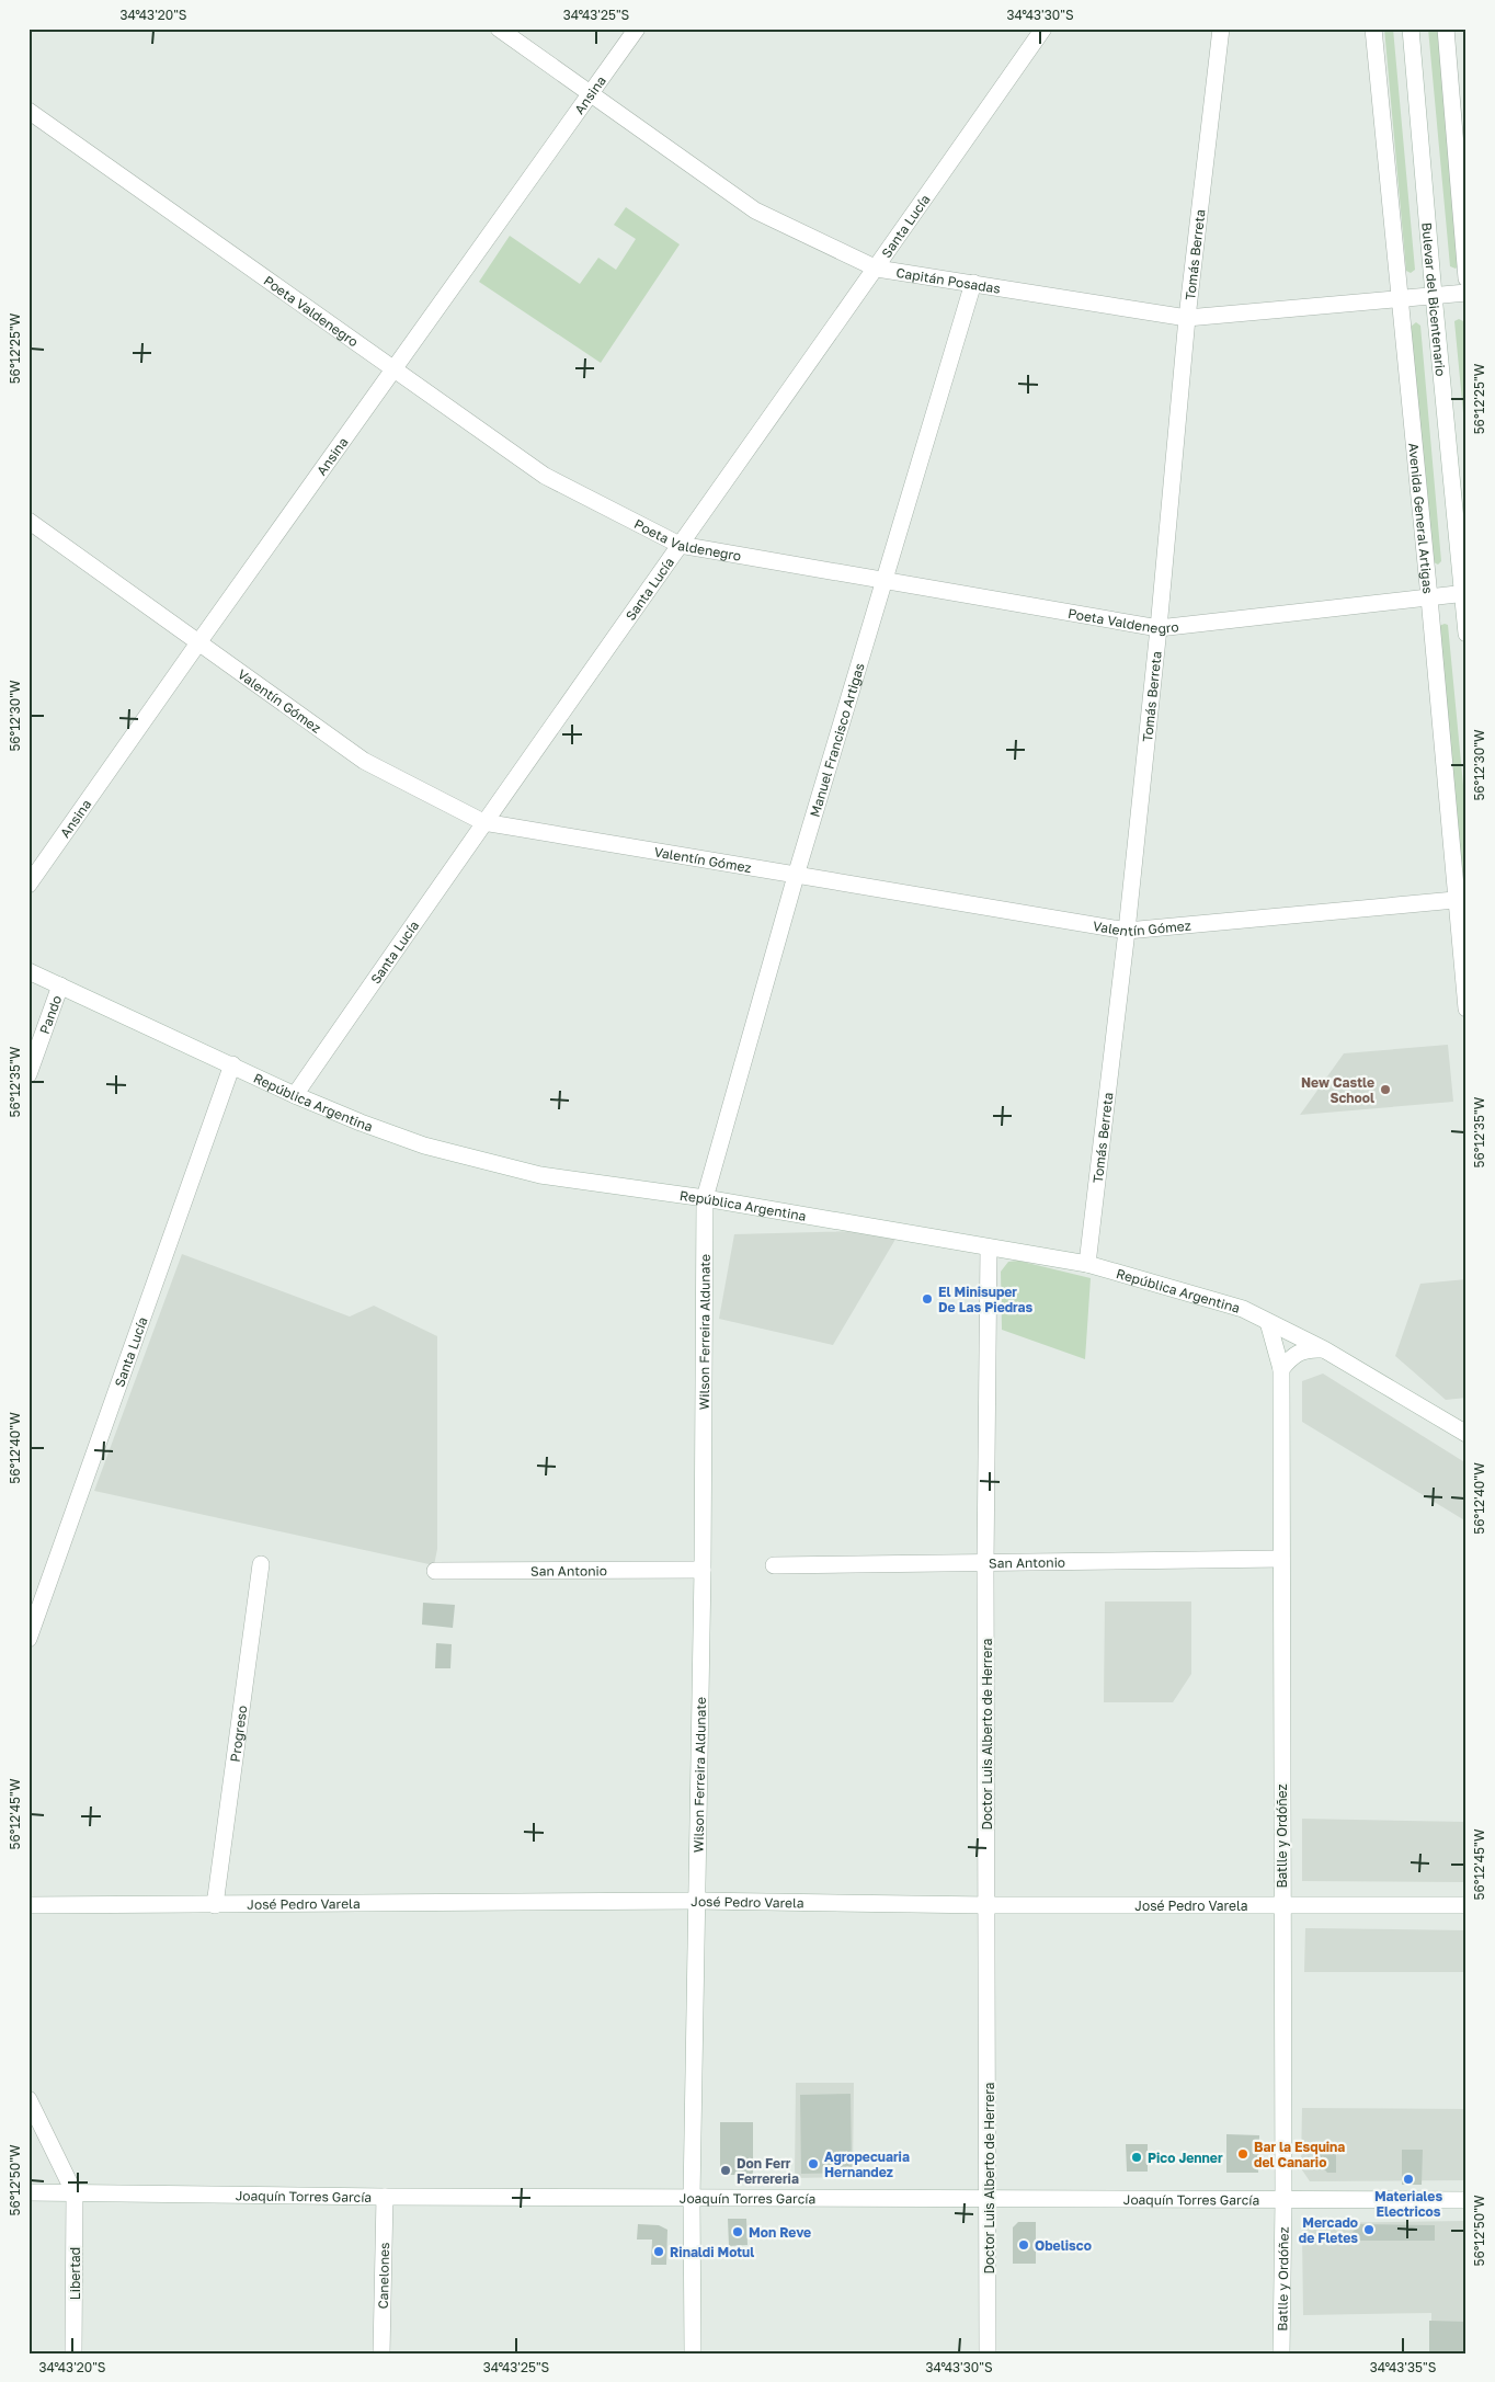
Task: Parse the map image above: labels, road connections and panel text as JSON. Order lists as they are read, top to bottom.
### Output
{
  "streets": {
    "street": [
      "Ansina",
      "Santa Lucía",
      "Tomás Berreta",
      "Capitán Posadas",
      "Bulevar del Bicentenario",
      "Poeta Valdenegro",
      "Avenida General Artigas",
      "Valentín Gómez",
      "Manuel Francisco Artigas",
      "Pando",
      "República Argentina",
      "Wilson Ferreira Aldunate",
      "San Antonio",
      "Progreso",
      "Doctor Luis Alberto de Herrera",
      "Batlle y Ordóñez",
      "José Pedro Varela",
      "Joaquín Torres García",
      "Libertad",
      "Canelones"
    ]
  },
  "crossings": [
    ["Ansina", "Capitán Posadas"],
    ["Ansina", "Poeta Valdenegro"],
    ["Ansina", "Valentín Gómez"],
    ["Santa Lucía", "Capitán Posadas"],
    ["Santa Lucía", "Poeta Valdenegro"],
    ["Santa Lucía", "Valentín Gómez"],
    ["Santa Lucía", "República Argentina"],
    ["Tomás Berreta", "Capitán Posadas"],
    ["Tomás Berreta", "Poeta Valdenegro"],
    ["Tomás Berreta", "Valentín Gómez"],
    ["Tomás Berreta", "República Argentina"],
    ["Capitán Posadas", "Bulevar del Bicentenario"],
    ["Capitán Posadas", "Avenida General Artigas"],
    ["Capitán Posadas", "Manuel Francisco Artigas"],
    ["Bulevar del Bicentenario", "Poeta Valdenegro"],
    ["Poeta Valdenegro", "Avenida General Artigas"],
    ["Poeta Valdenegro", "Manuel Francisco Artigas"],
    ["Avenida General Artigas", "Valentín Gómez"],
    ["Valentín Gómez", "Manuel Francisco Artigas"],
    ["Manuel Francisco Artigas", "República Argentina"],
    ["Manuel Francisco Artigas", "Wilson Ferreira Aldunate"],
    ["Pando", "República Argentina"],
    ["República Argentina", "Wilson Ferreira Aldunate"],
    ["República Argentina", "Doctor Luis Alberto de Herrera"],
    ["República Argentina", "Batlle y Ordóñez"],
    ["Wilson Ferreira Aldunate", "San Antonio"],
    ["Wilson Ferreira Aldunate", "José Pedro Varela"],
    ["Wilson Ferreira Aldunate", "Joaquín Torres García"],
    ["San Antonio", "Doctor Luis Alberto de Herrera"],
    ["San Antonio", "Batlle y Ordóñez"],
    ["Progreso", "José Pedro Varela"],
    ["Doctor Luis Alberto de Herrera", "José Pedro Varela"],
    ["Doctor Luis Alberto de Herrera", "Joaquín Torres García"],
    ["Batlle y Ordóñez", "José Pedro Varela"],
    ["Batlle y Ordóñez", "Joaquín Torres García"],
    ["Joaquín Torres García", "Libertad"],
    ["Joaquín Torres García", "Canelones"]
  ],
  "places": [
    "New Castle School",
    "El Minisuper De Las Piedras",
    "Bar la Esquina del Canario",
    "Pico Jenner",
    "Agropecuaria Hernandez",
    "Don Ferr Ferrereria",
    "Materiales Electricos",
    "Mercado de Fletes",
    "Mon Reve",
    "Obelisco",
    "Rinaldi Motul"
  ],
  "coordinates": [
    "34°43'20\"S",
    "34°43'25\"S",
    "34°43'30\"S",
    "56°12'25\"W",
    "56°12'30\"W",
    "56°12'35\"W",
    "56°12'40\"W",
    "56°12'45\"W",
    "56°12'50\"W",
    "34°43'35\"S"
  ]
}
